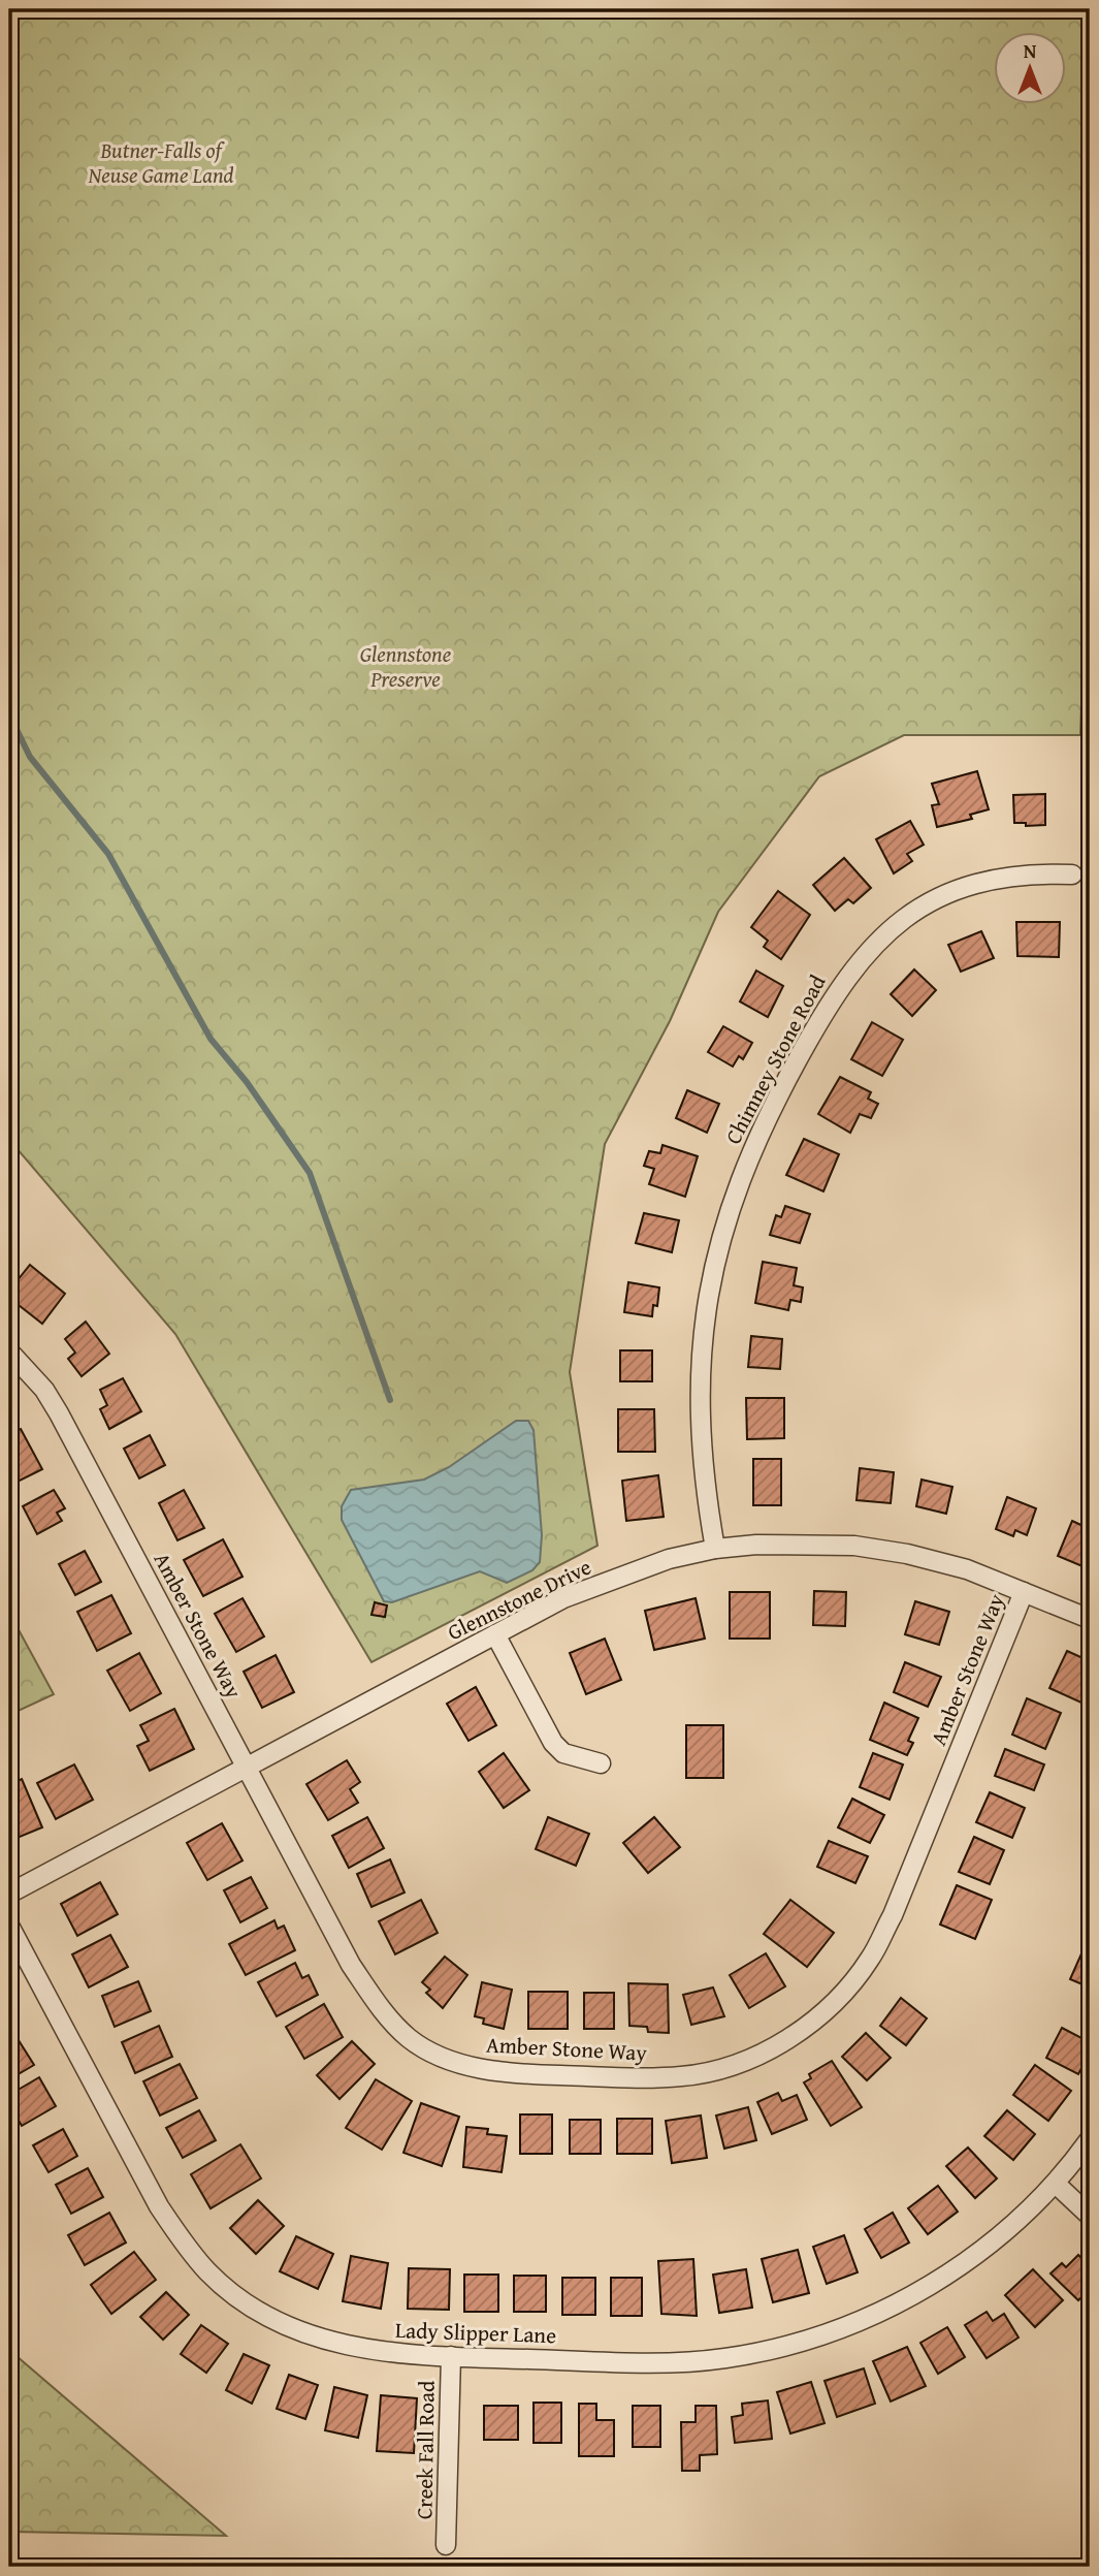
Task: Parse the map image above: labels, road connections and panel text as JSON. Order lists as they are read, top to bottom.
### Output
{
  "streets": {
    "street": [
      "Chimney Stone Road",
      "Glennstone Drive",
      "Amber Stone Way",
      "Lady Slipper Lane",
      "Creek Fall Road"
    ]
  },
  "crossings": [
    ["Chimney Stone Road", "Glennstone Drive"],
    ["Glennstone Drive", "Amber Stone Way"],
    ["Lady Slipper Lane", "Creek Fall Road"]
  ],
  "parks": ["Butner-Falls of Neuse Game Land", "Glennstone Preserve"],
  "north": "top"
}
